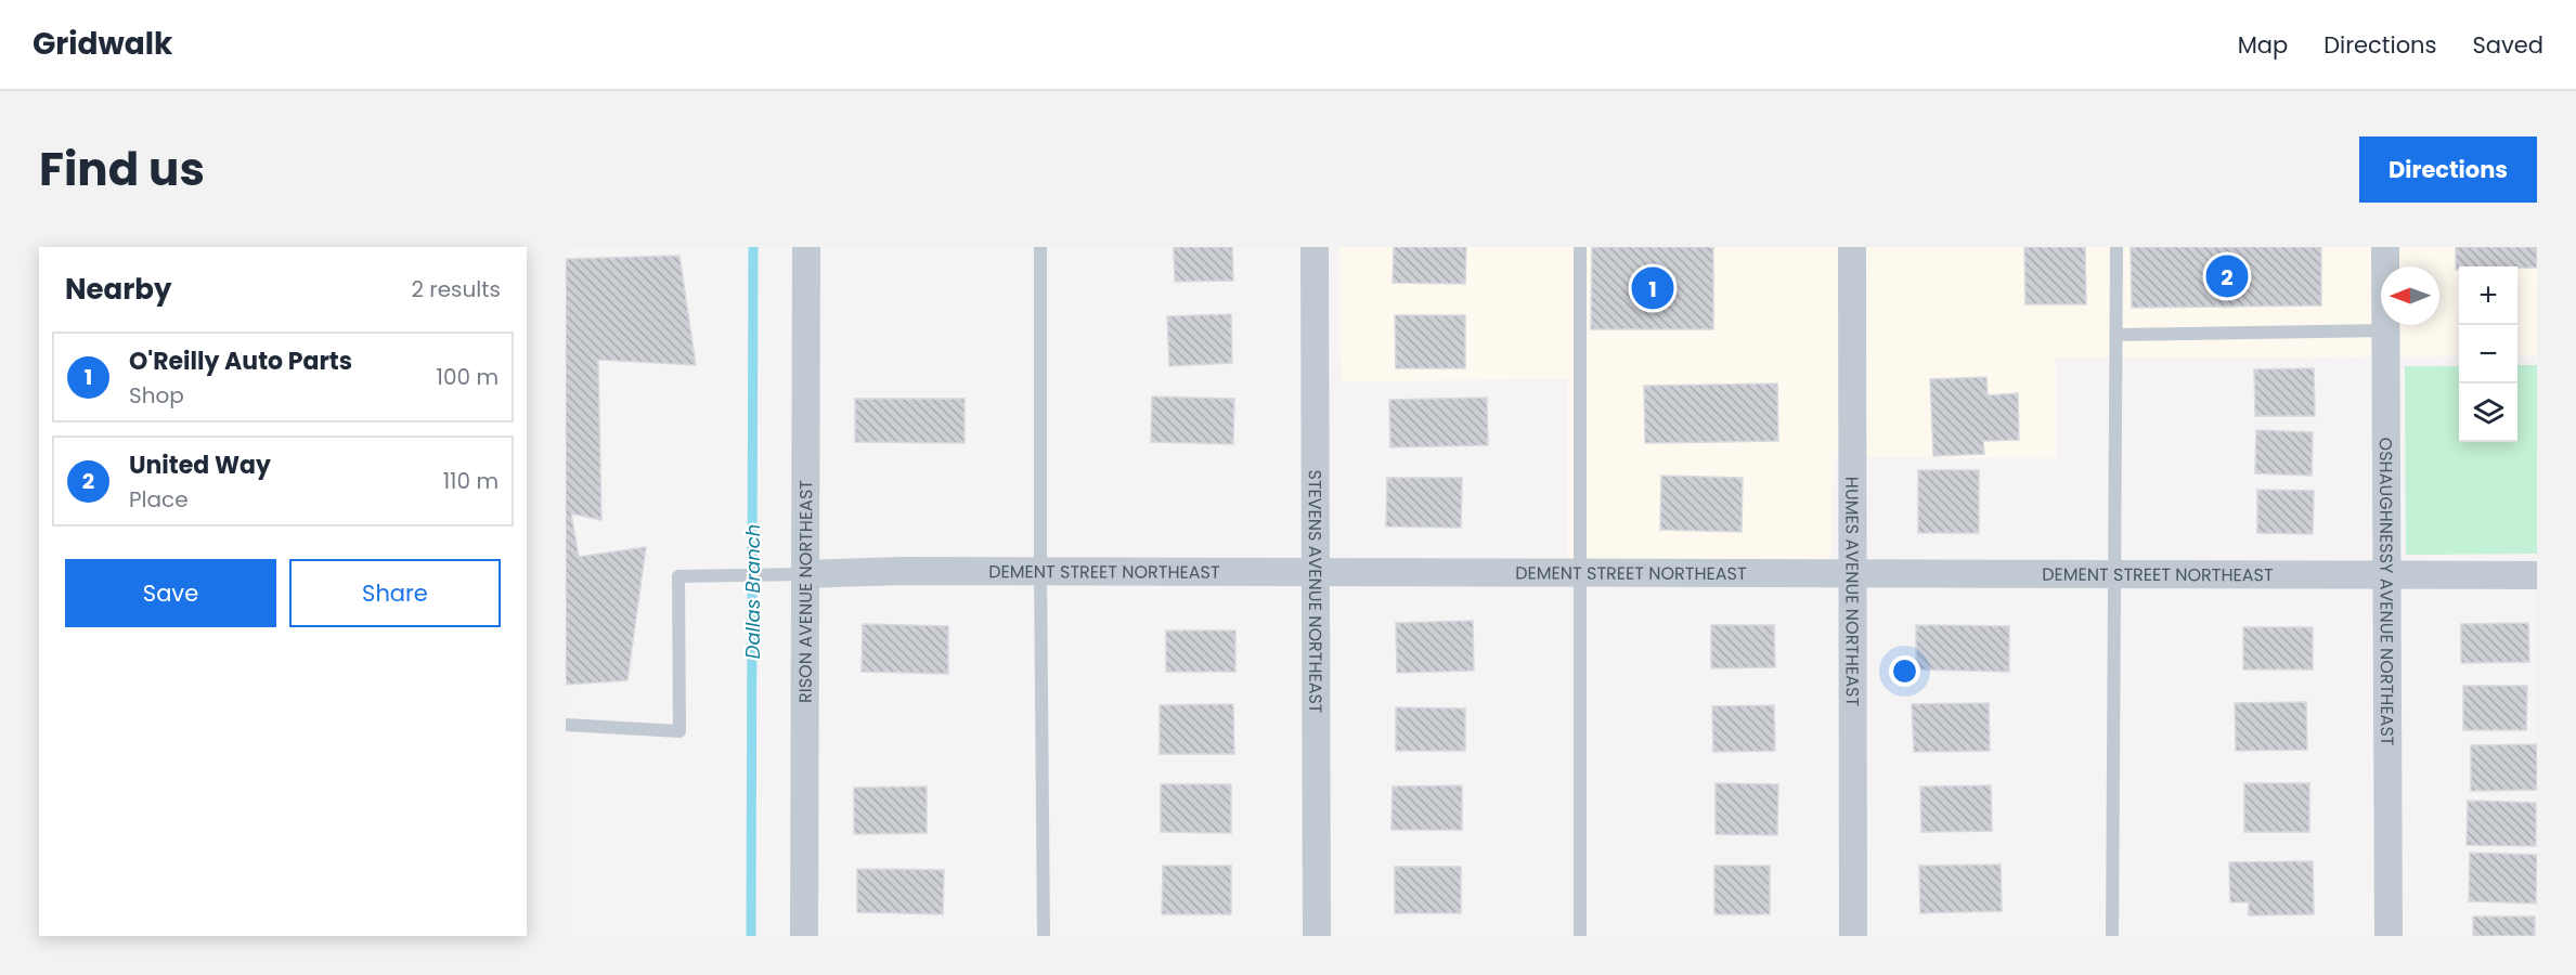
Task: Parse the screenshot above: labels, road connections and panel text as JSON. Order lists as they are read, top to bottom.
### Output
{
  "streets": {
    "street": [
      "DEMENT STREET NORTHEAST",
      "RISON AVENUE NORTHEAST",
      "STEVENS AVENUE NORTHEAST",
      "HUMES AVENUE NORTHEAST",
      "OSHAUGHNESSY AVENUE NORTHEAST"
    ]
  },
  "crossings": [
    ["DEMENT STREET NORTHEAST", "RISON AVENUE NORTHEAST"],
    ["DEMENT STREET NORTHEAST", "STEVENS AVENUE NORTHEAST"],
    ["DEMENT STREET NORTHEAST", "HUMES AVENUE NORTHEAST"],
    ["DEMENT STREET NORTHEAST", "OSHAUGHNESSY AVENUE NORTHEAST"]
  ],
  "water": ["Dallas Branch"],
  "north": "left",
  "page": {
    "header": "Gridwalk",
    "nav": ["Map", "Directions", "Saved"],
    "title": "Find us",
    "buttons": [
      "Directions",
      ["Save", "Share"]
    ],
    "heading": ["Nearby", "2 results"],
    "pins": ["2", "1"],
    "map_buttons": ["+", "−"],
    "list": [
      {
        "mark": "1",
        "name": "O'Reilly Auto Parts",
        "note": "Shop",
        "value": "100 m"
      },
      {
        "mark": "2",
        "name": "United Way",
        "note": "Place",
        "value": "110 m"
      }
    ]
  }
}
